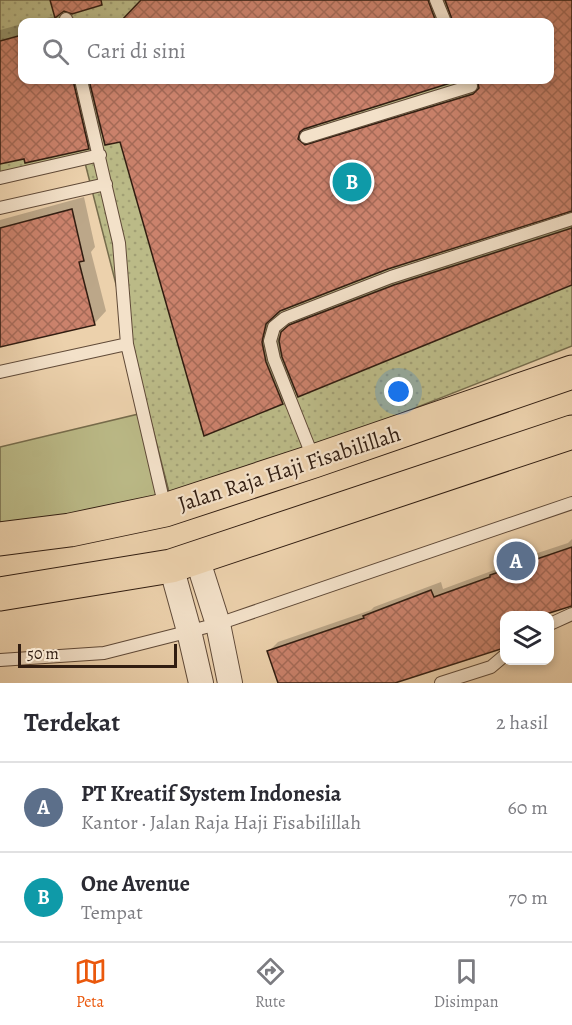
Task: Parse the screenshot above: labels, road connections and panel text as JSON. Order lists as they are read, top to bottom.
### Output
{
  "streets": {
    "main road": ["Jalan Raja Haji Fisabilillah"]
  },
  "scale_bar": "50 m",
  "page": {
    "search": "Cari di sini",
    "pins": ["B", "A"],
    "scale": "50 m",
    "heading": ["Terdekat", "2 hasil"],
    "list": [
      {
        "mark": "A",
        "name": "PT Kreatif System Indonesia",
        "note": "Kantor · Jalan Raja Haji Fisabilillah",
        "value": "60 m"
      },
      {
        "mark": "B",
        "name": "One Avenue",
        "note": "Tempat",
        "value": "70 m"
      }
    ],
    "nav": ["Peta", "Rute", "Disimpan"]
  }
}
